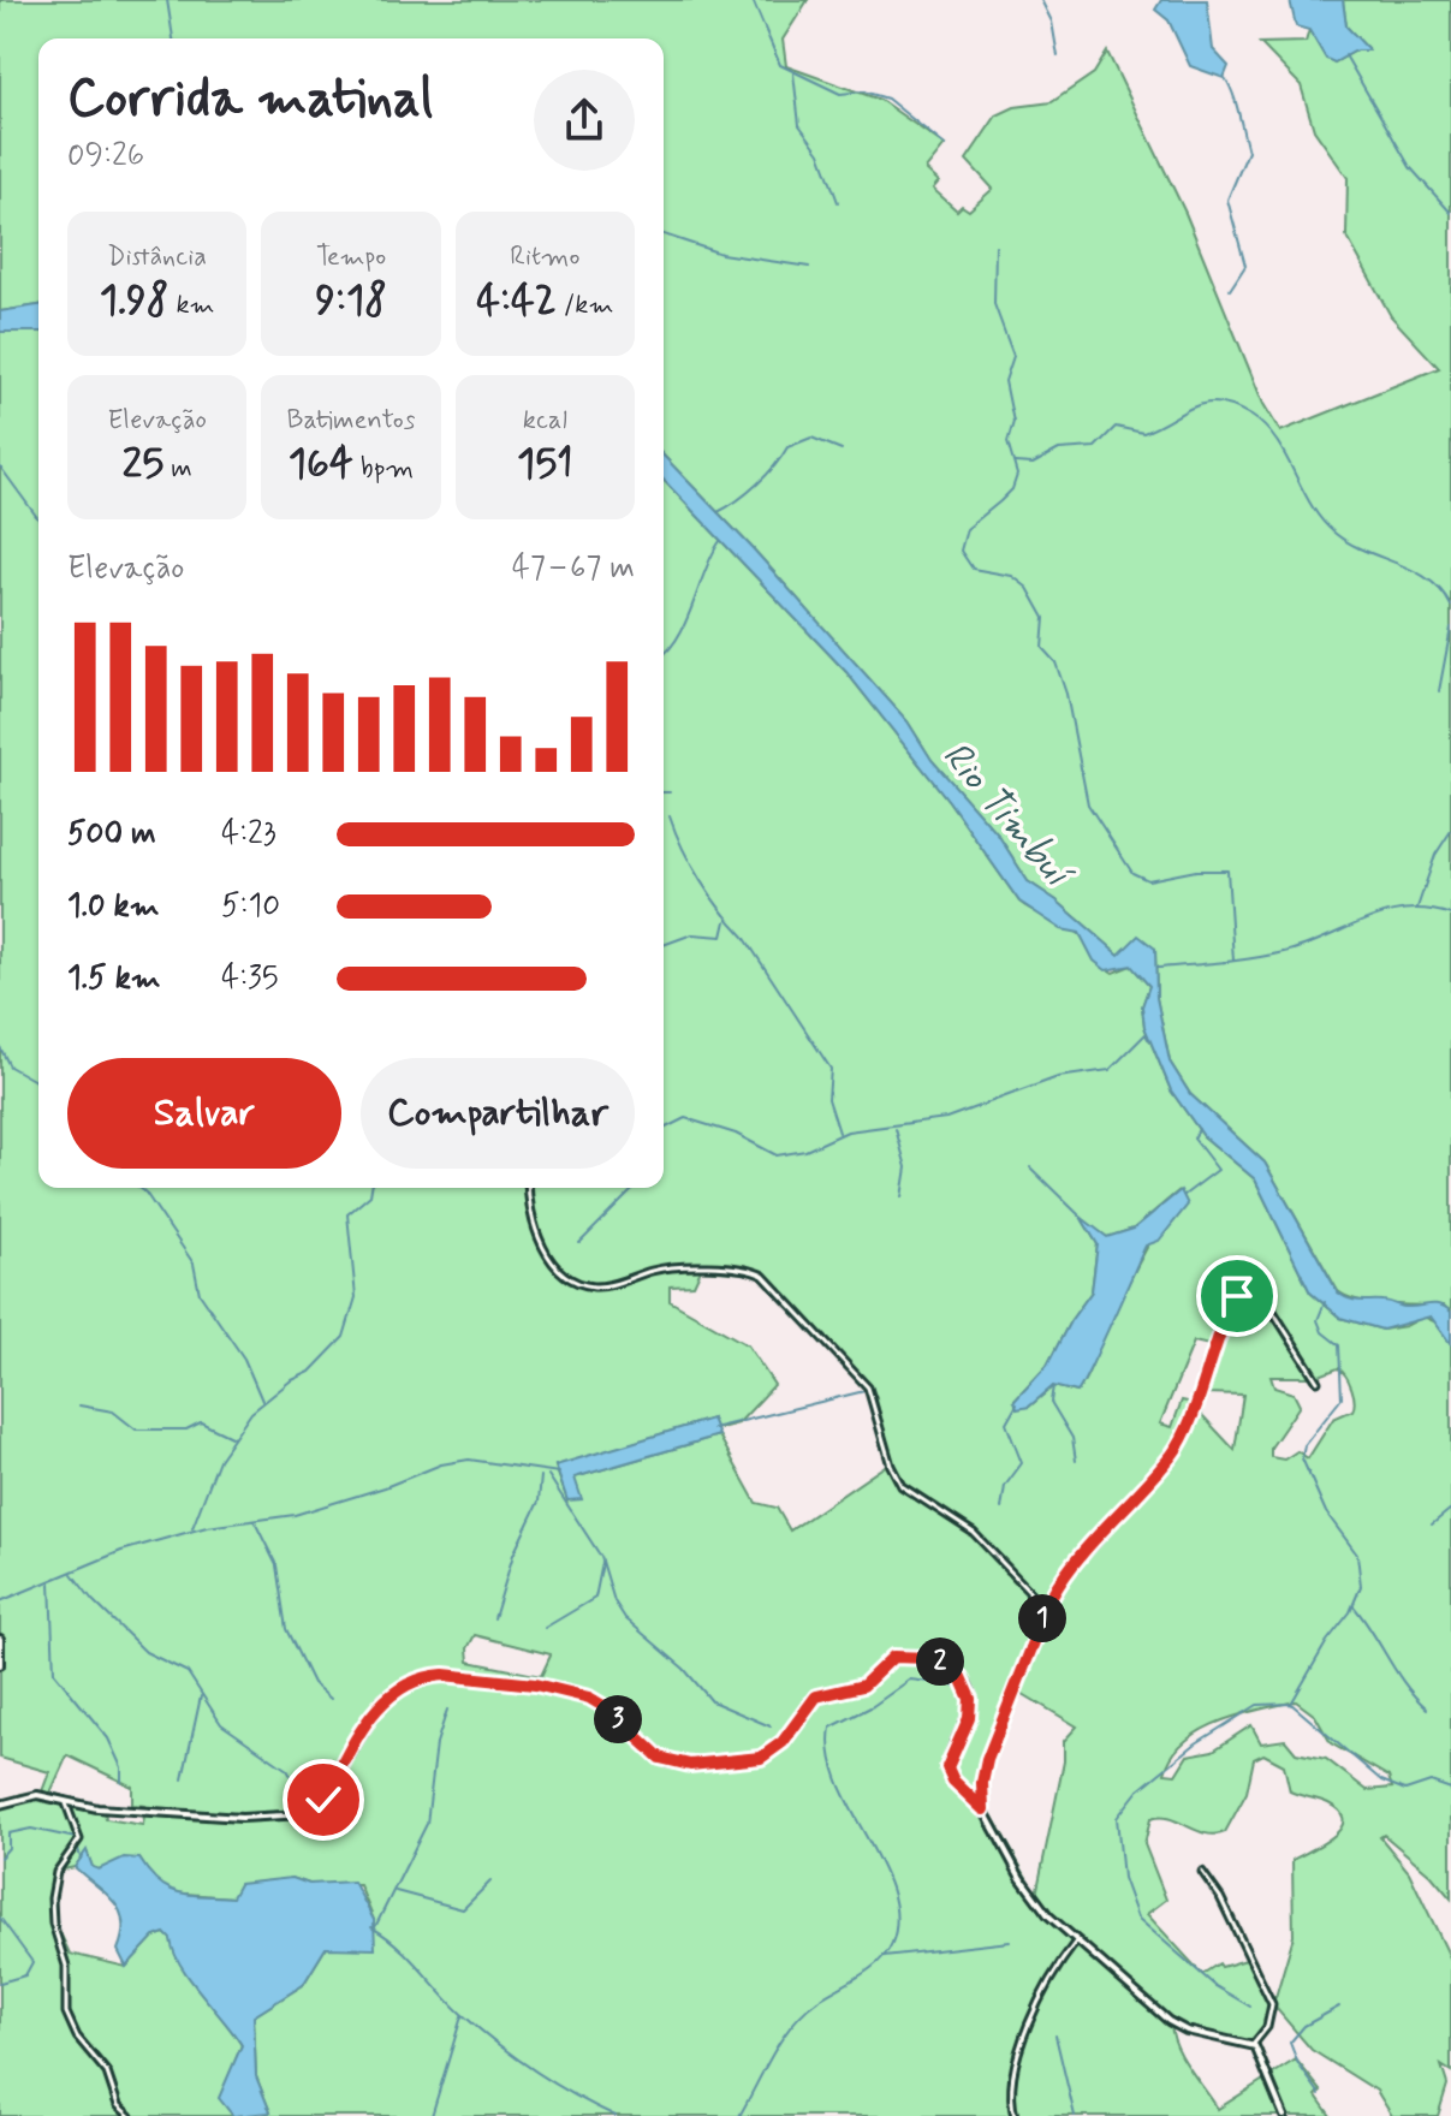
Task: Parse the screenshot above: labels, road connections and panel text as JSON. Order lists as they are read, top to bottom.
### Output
{
  "water": ["Rio Timbuí"],
  "page": {
    "heading": ["Corrida matinal", "09:26"],
    "stats": [
      ["Distância", "1.98 km"],
      ["Tempo", "9:18"],
      ["Ritmo", "4:42 /km"],
      ["Elevação", "25 m"],
      ["Batimentos", "164 bpm"],
      ["kcal", "151"]
    ],
    "chart": ["Elevação", "47–67 m"],
    "list": [
      {
        "name": "500 m",
        "note": "4:23"
      },
      {
        "name": "1.0 km",
        "note": "5:10"
      },
      {
        "name": "1.5 km",
        "note": "4:35"
      }
    ],
    "buttons": ["Salvar", "Compartilhar"],
    "pins": ["1", "2", "3"]
  }
}
